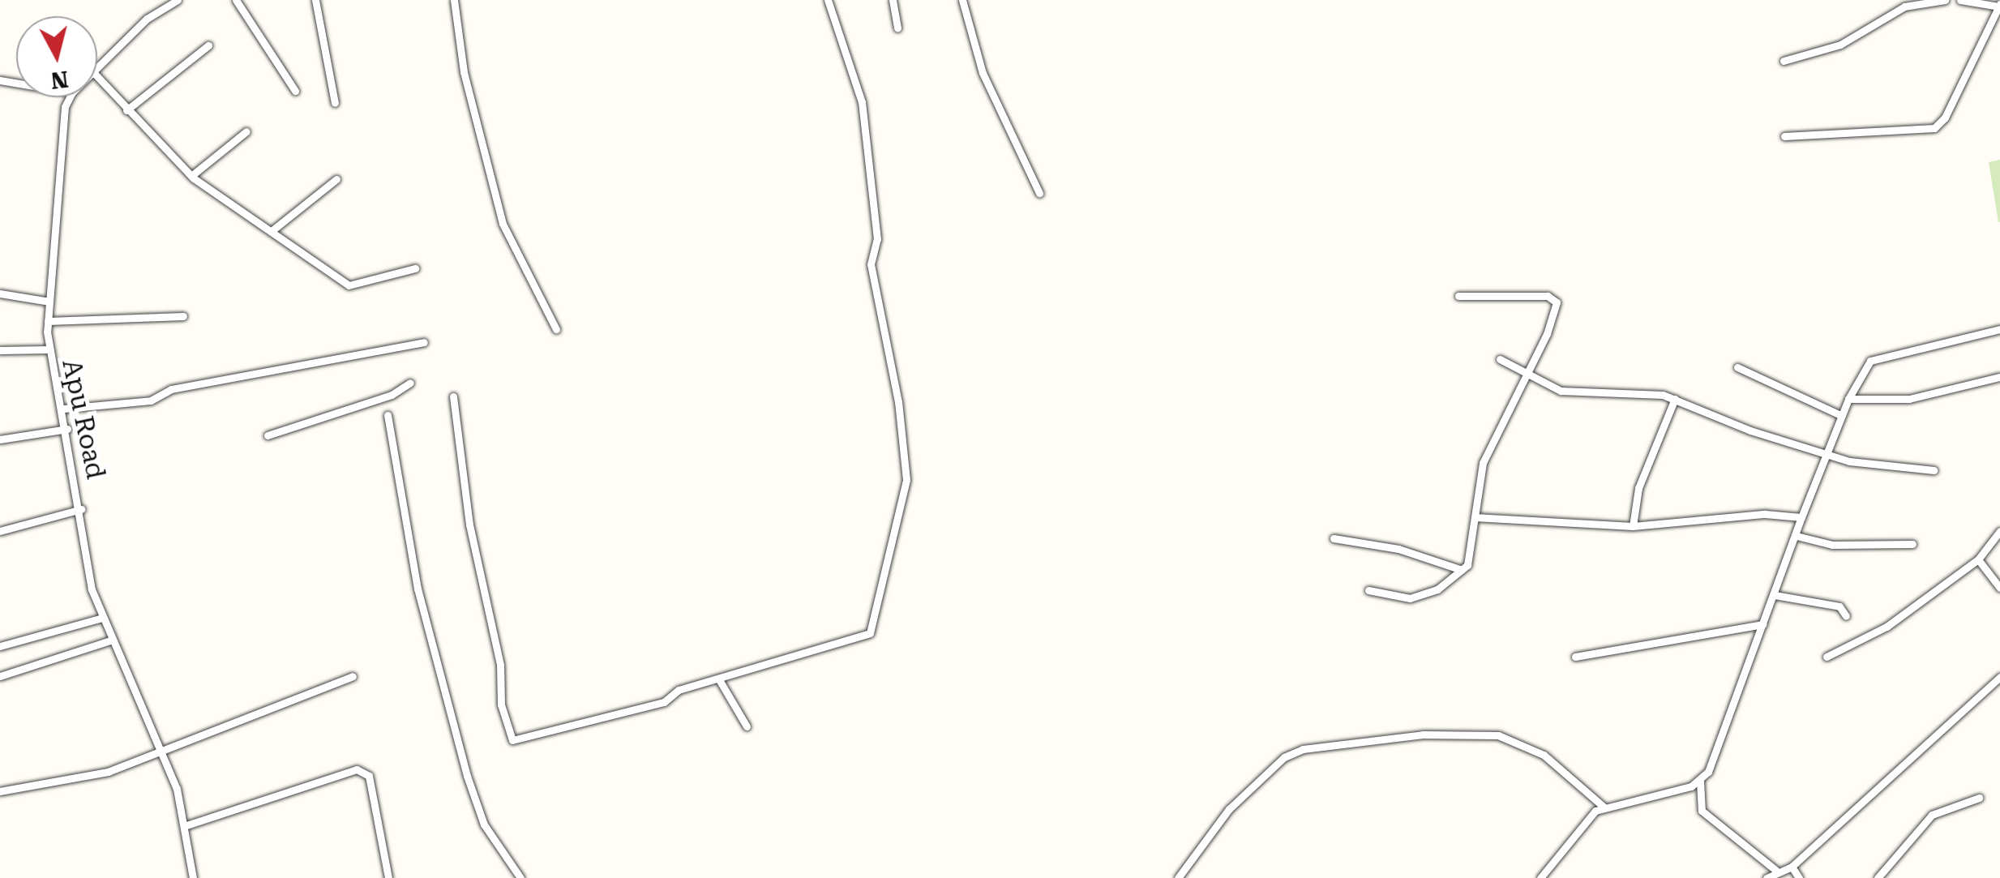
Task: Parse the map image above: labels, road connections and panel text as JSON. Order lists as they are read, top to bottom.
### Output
{
  "streets": {
    "street": ["Apu Road"]
  },
  "north": "bottom"
}
